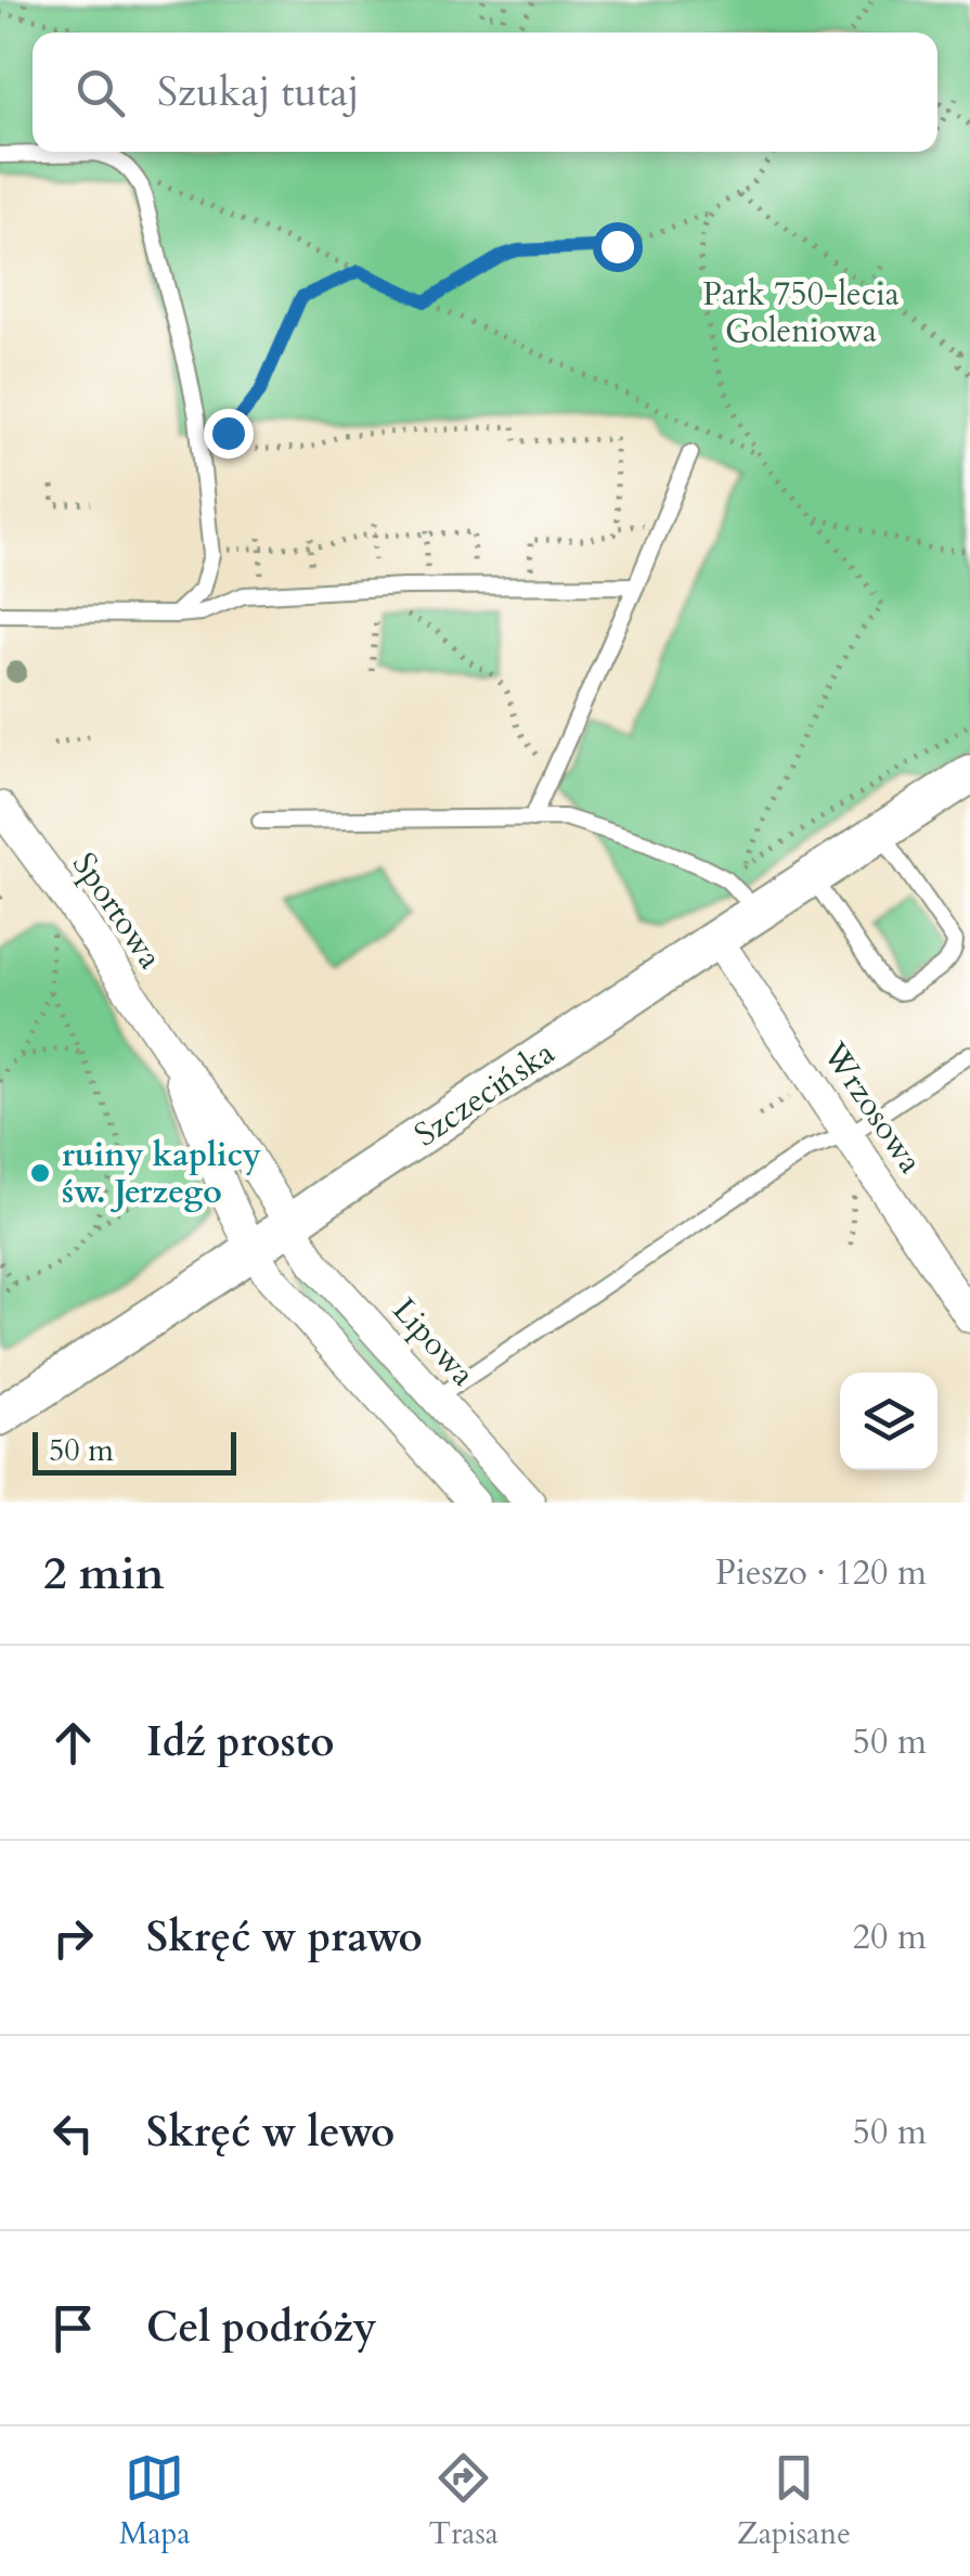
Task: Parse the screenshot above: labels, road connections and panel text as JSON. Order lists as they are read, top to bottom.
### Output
{
  "streets": {
    "street": [
      "Sportowa",
      "Szczecińska",
      "Wrzosowa",
      "Lipowa"
    ]
  },
  "crossings": [
    ["Sportowa", "Szczecińska"],
    ["Sportowa", "Lipowa"],
    ["Szczecińska", "Wrzosowa"],
    ["Szczecińska", "Lipowa"]
  ],
  "parks": ["Park 750-lecia Goleniowa"],
  "places": ["ruiny kaplicy św. Jerzego"],
  "scale_bar": "50 m",
  "page": {
    "search": "Szukaj tutaj",
    "scale": "50 m",
    "heading": ["2 min", "Pieszo · 120 m"],
    "list": [
      ["Idź prosto", "50 m"],
      ["Skręć w prawo", "20 m"],
      ["Skręć w lewo", "50 m"],
      "Cel podróży"
    ],
    "nav": ["Mapa", "Trasa", "Zapisane"]
  }
}
